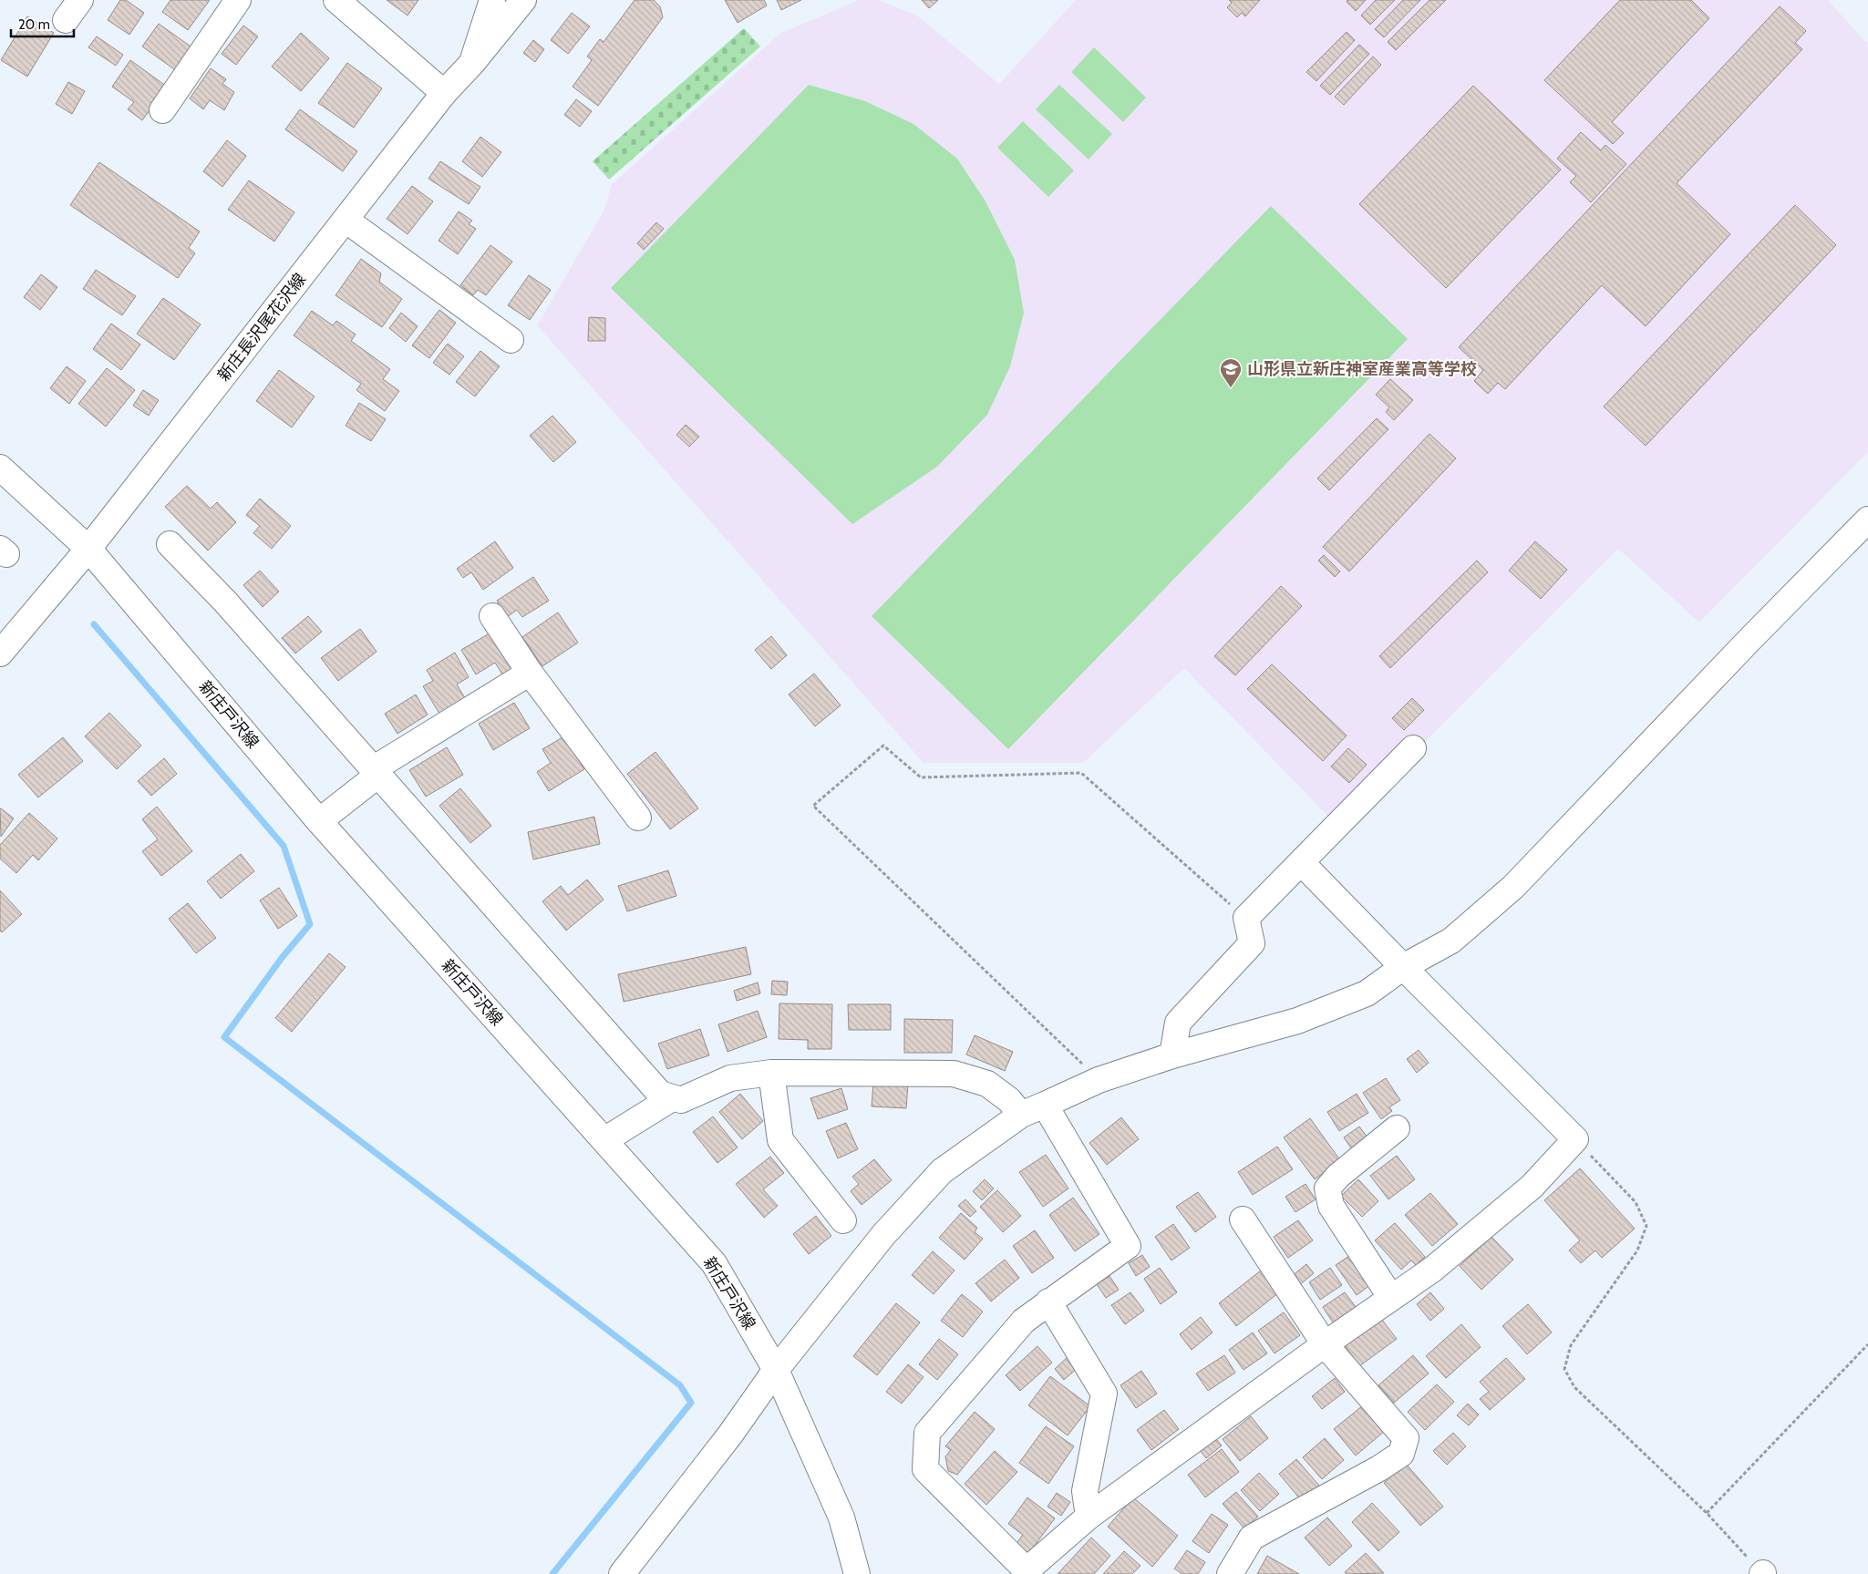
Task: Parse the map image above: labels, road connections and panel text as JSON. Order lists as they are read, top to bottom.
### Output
{
  "streets": {
    "street": ["新庄長沢尾花沢線", "新庄戸沢線"]
  },
  "crossings": [
    ["新庄長沢尾花沢線", "新庄戸沢線"]
  ],
  "places": {
    "school or university": ["山形県立新庄神室産業高等学校"]
  },
  "scale_bar": "20 m"
}
